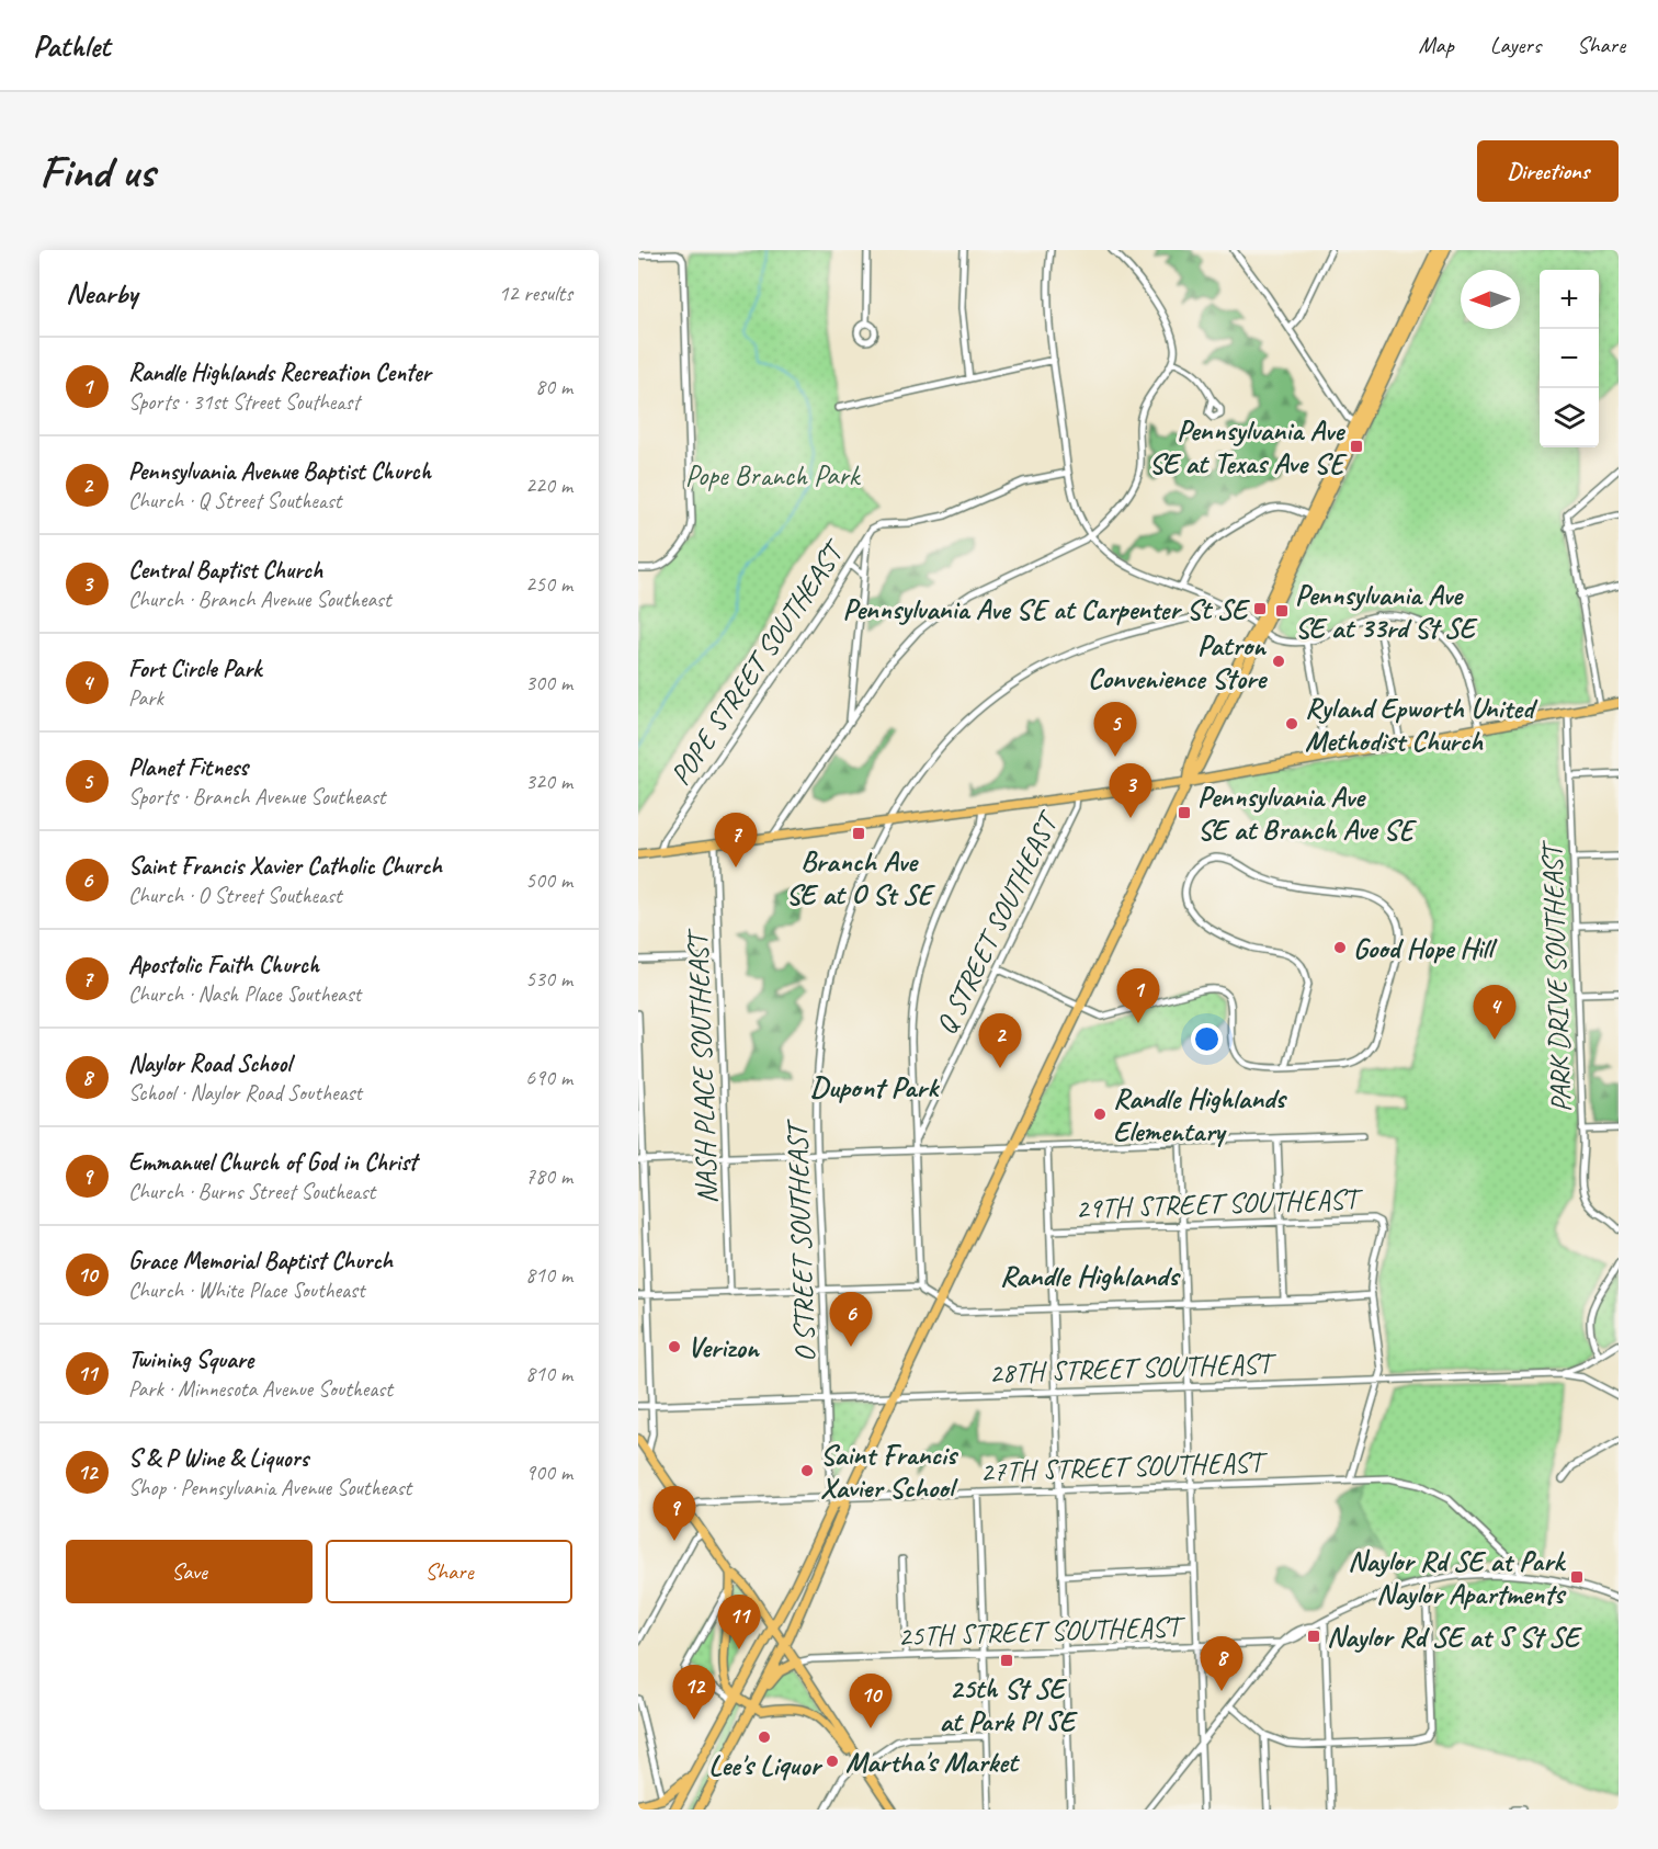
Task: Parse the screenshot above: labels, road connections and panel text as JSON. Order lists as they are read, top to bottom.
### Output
{
  "streets": {
    "street": [
      "POPE STREET SOUTHEAST",
      "Q STREET SOUTHEAST",
      "PARK DRIVE SOUTHEAST",
      "NASH PLACE SOUTHEAST",
      "29TH STREET SOUTHEAST",
      "O STREET SOUTHEAST",
      "28TH STREET SOUTHEAST",
      "27TH STREET SOUTHEAST",
      "25TH STREET SOUTHEAST"
    ]
  },
  "crossings": [
    ["O STREET SOUTHEAST", "28TH STREET SOUTHEAST"]
  ],
  "districts": ["Dupont Park", "Randle Highlands"],
  "parks": ["Pope Branch Park"],
  "places": {
    "transit": [
      "Pennsylvania Ave SE at Texas Ave SE",
      "Pennsylvania Ave SE at Carpenter St SE",
      "Pennsylvania Ave SE at 33rd St SE",
      "Pennsylvania Ave SE at Branch Ave SE",
      "Branch Ave SE at O St SE",
      "Naylor Rd SE at Park Naylor Apartments",
      "Naylor Rd SE at S St SE",
      "25th St SE at Park Pl SE"
    ],
    "other": [
      "Patron Convenience Store",
      "Ryland Epworth United Methodist Church",
      "Good Hope Hill",
      "Randle Highlands Elementary",
      "Verizon",
      "Saint Francis Xavier School",
      "Lee's Liquor",
      "Martha's Market"
    ]
  },
  "north": "left",
  "page": {
    "header": "Pathlet",
    "nav": ["Map", "Layers", "Share"],
    "buttons": [
      "Directions",
      ["Save", "Share"]
    ],
    "title": "Find us",
    "heading": ["Nearby", "12 results"],
    "map_buttons": ["+", "−"],
    "list": [
      {
        "mark": "1",
        "name": "Randle Highlands Recreation Center",
        "note": "Sports · 31st Street Southeast",
        "value": "80 m"
      },
      {
        "mark": "2",
        "name": "Pennsylvania Avenue Baptist Church",
        "note": "Church · Q Street Southeast",
        "value": "220 m"
      },
      {
        "mark": "3",
        "name": "Central Baptist Church",
        "note": "Church · Branch Avenue Southeast",
        "value": "250 m"
      },
      {
        "mark": "4",
        "name": "Fort Circle Park",
        "note": "Park",
        "value": "300 m"
      },
      {
        "mark": "5",
        "name": "Planet Fitness",
        "note": "Sports · Branch Avenue Southeast",
        "value": "320 m"
      },
      {
        "mark": "6",
        "name": "Saint Francis Xavier Catholic Church",
        "note": "Church · O Street Southeast",
        "value": "500 m"
      },
      {
        "mark": "7",
        "name": "Apostolic Faith Church",
        "note": "Church · Nash Place Southeast",
        "value": "530 m"
      },
      {
        "mark": "8",
        "name": "Naylor Road School",
        "note": "School · Naylor Road Southeast",
        "value": "690 m"
      },
      {
        "mark": "9",
        "name": "Emmanuel Church of God in Christ",
        "note": "Church · Burns Street Southeast",
        "value": "780 m"
      },
      {
        "mark": "10",
        "name": "Grace Memorial Baptist Church",
        "note": "Church · White Place Southeast",
        "value": "810 m"
      },
      {
        "mark": "11",
        "name": "Twining Square",
        "note": "Park · Minnesota Avenue Southeast",
        "value": "810 m"
      },
      {
        "mark": "12",
        "name": "S & P Wine & Liquors",
        "note": "Shop · Pennsylvania Avenue Southeast",
        "value": "900 m"
      }
    ],
    "pins": [
      "5",
      "3",
      "7",
      "1",
      "4",
      "2",
      "6",
      "9",
      "11",
      "8",
      "12",
      "10"
    ]
  }
}
